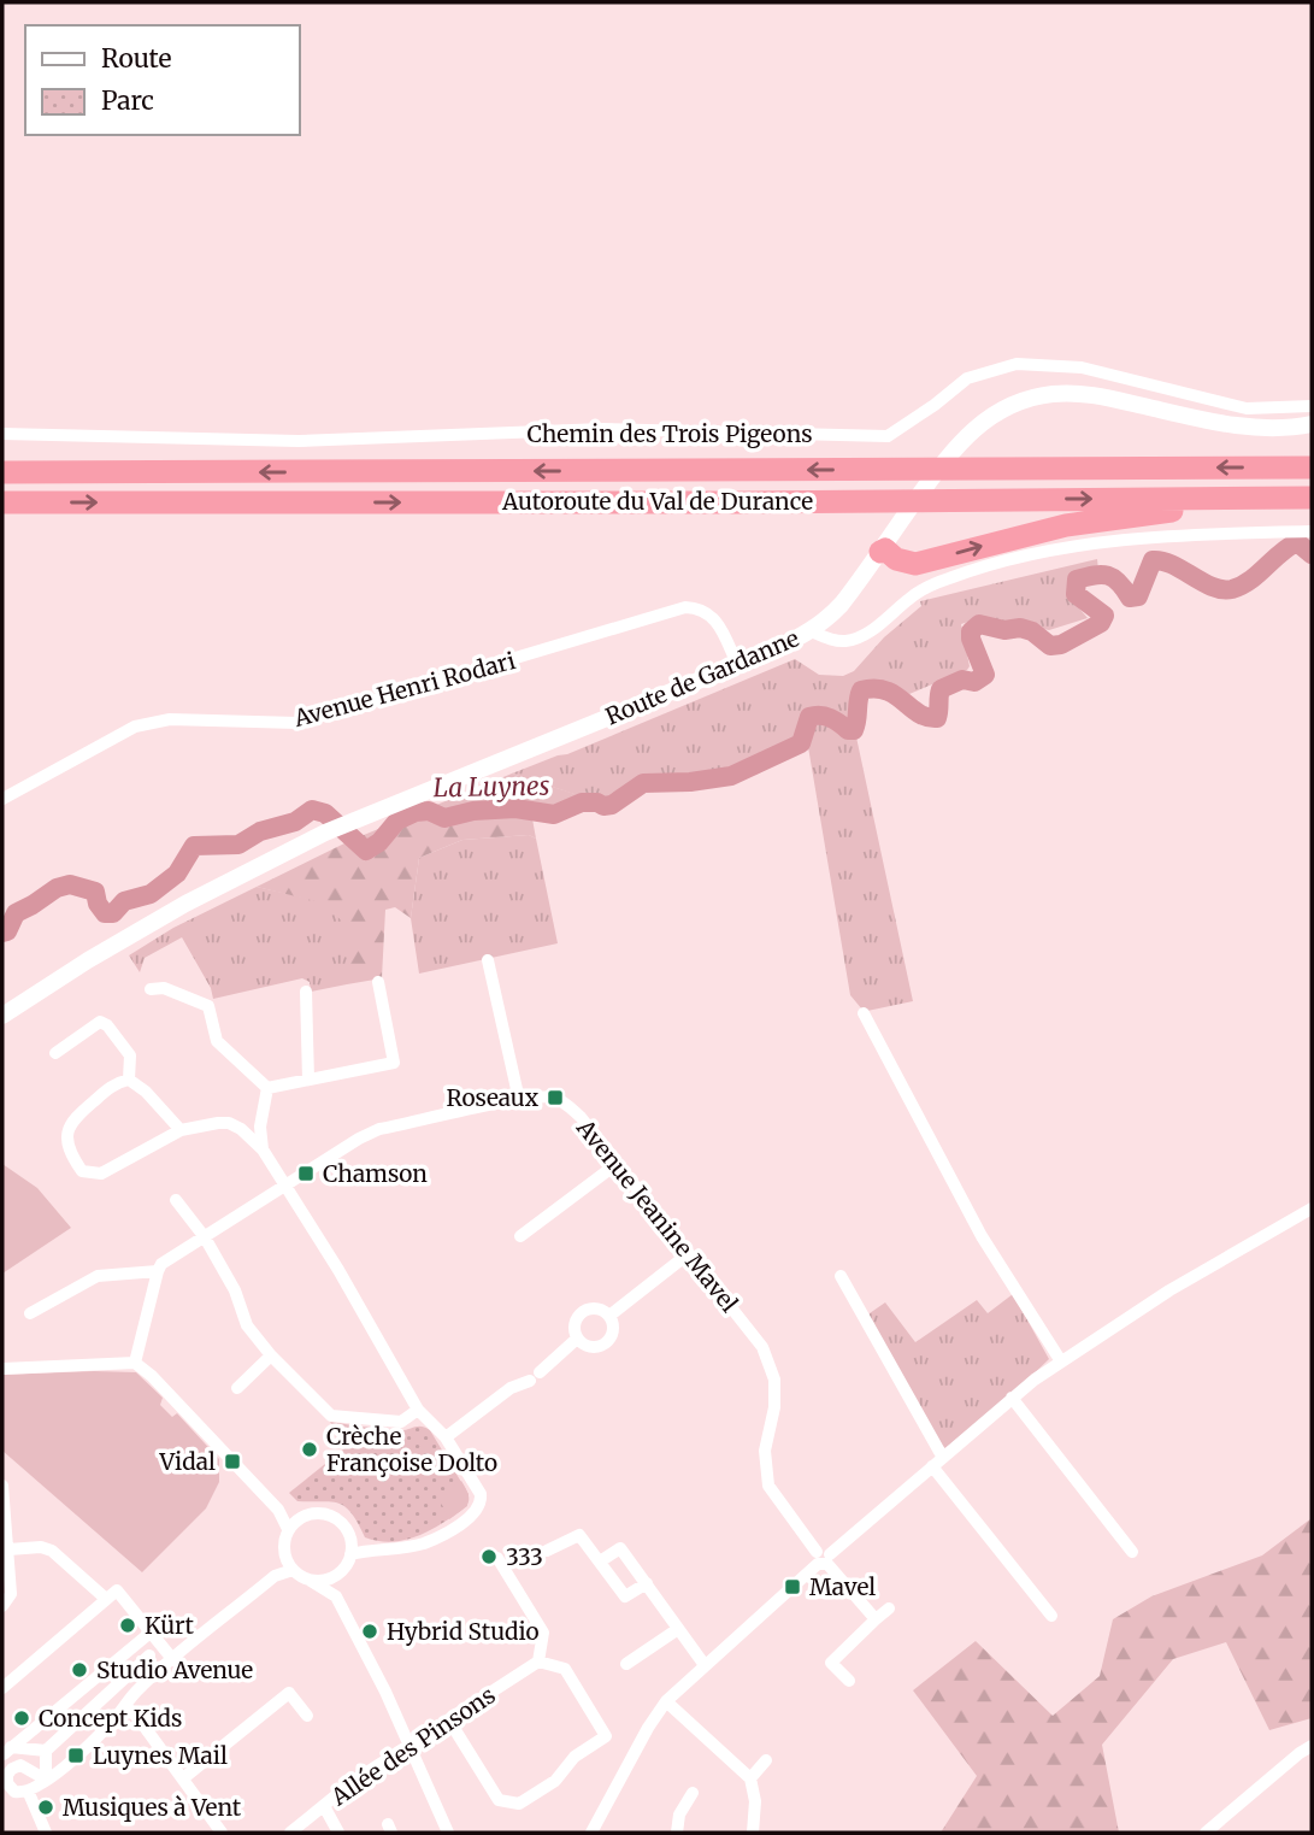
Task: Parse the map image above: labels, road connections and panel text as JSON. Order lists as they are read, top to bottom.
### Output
{
  "streets": {
    "highway": ["Autoroute du Val de Durance"],
    "main road": ["Route de Gardanne"],
    "street": [
      "Chemin des Trois Pigeons",
      "Avenue Henri Rodari",
      "Avenue Jeanine Mavel",
      "Allée des Pinsons"
    ]
  },
  "crossings": [
    ["Route de Gardanne", "Avenue Henri Rodari"]
  ],
  "water": ["La Luynes"],
  "places": {
    "transit": [
      "Roseaux",
      "Chamson",
      "Vidal",
      "Mavel",
      "Luynes Mail"
    ],
    "other": [
      "Crèche Françoise Dolto",
      "333",
      "Kürt",
      "Hybrid Studio",
      "Studio Avenue",
      "Concept Kids",
      "Musiques à Vent"
    ]
  },
  "legend": ["Route", "Parc"]
}
